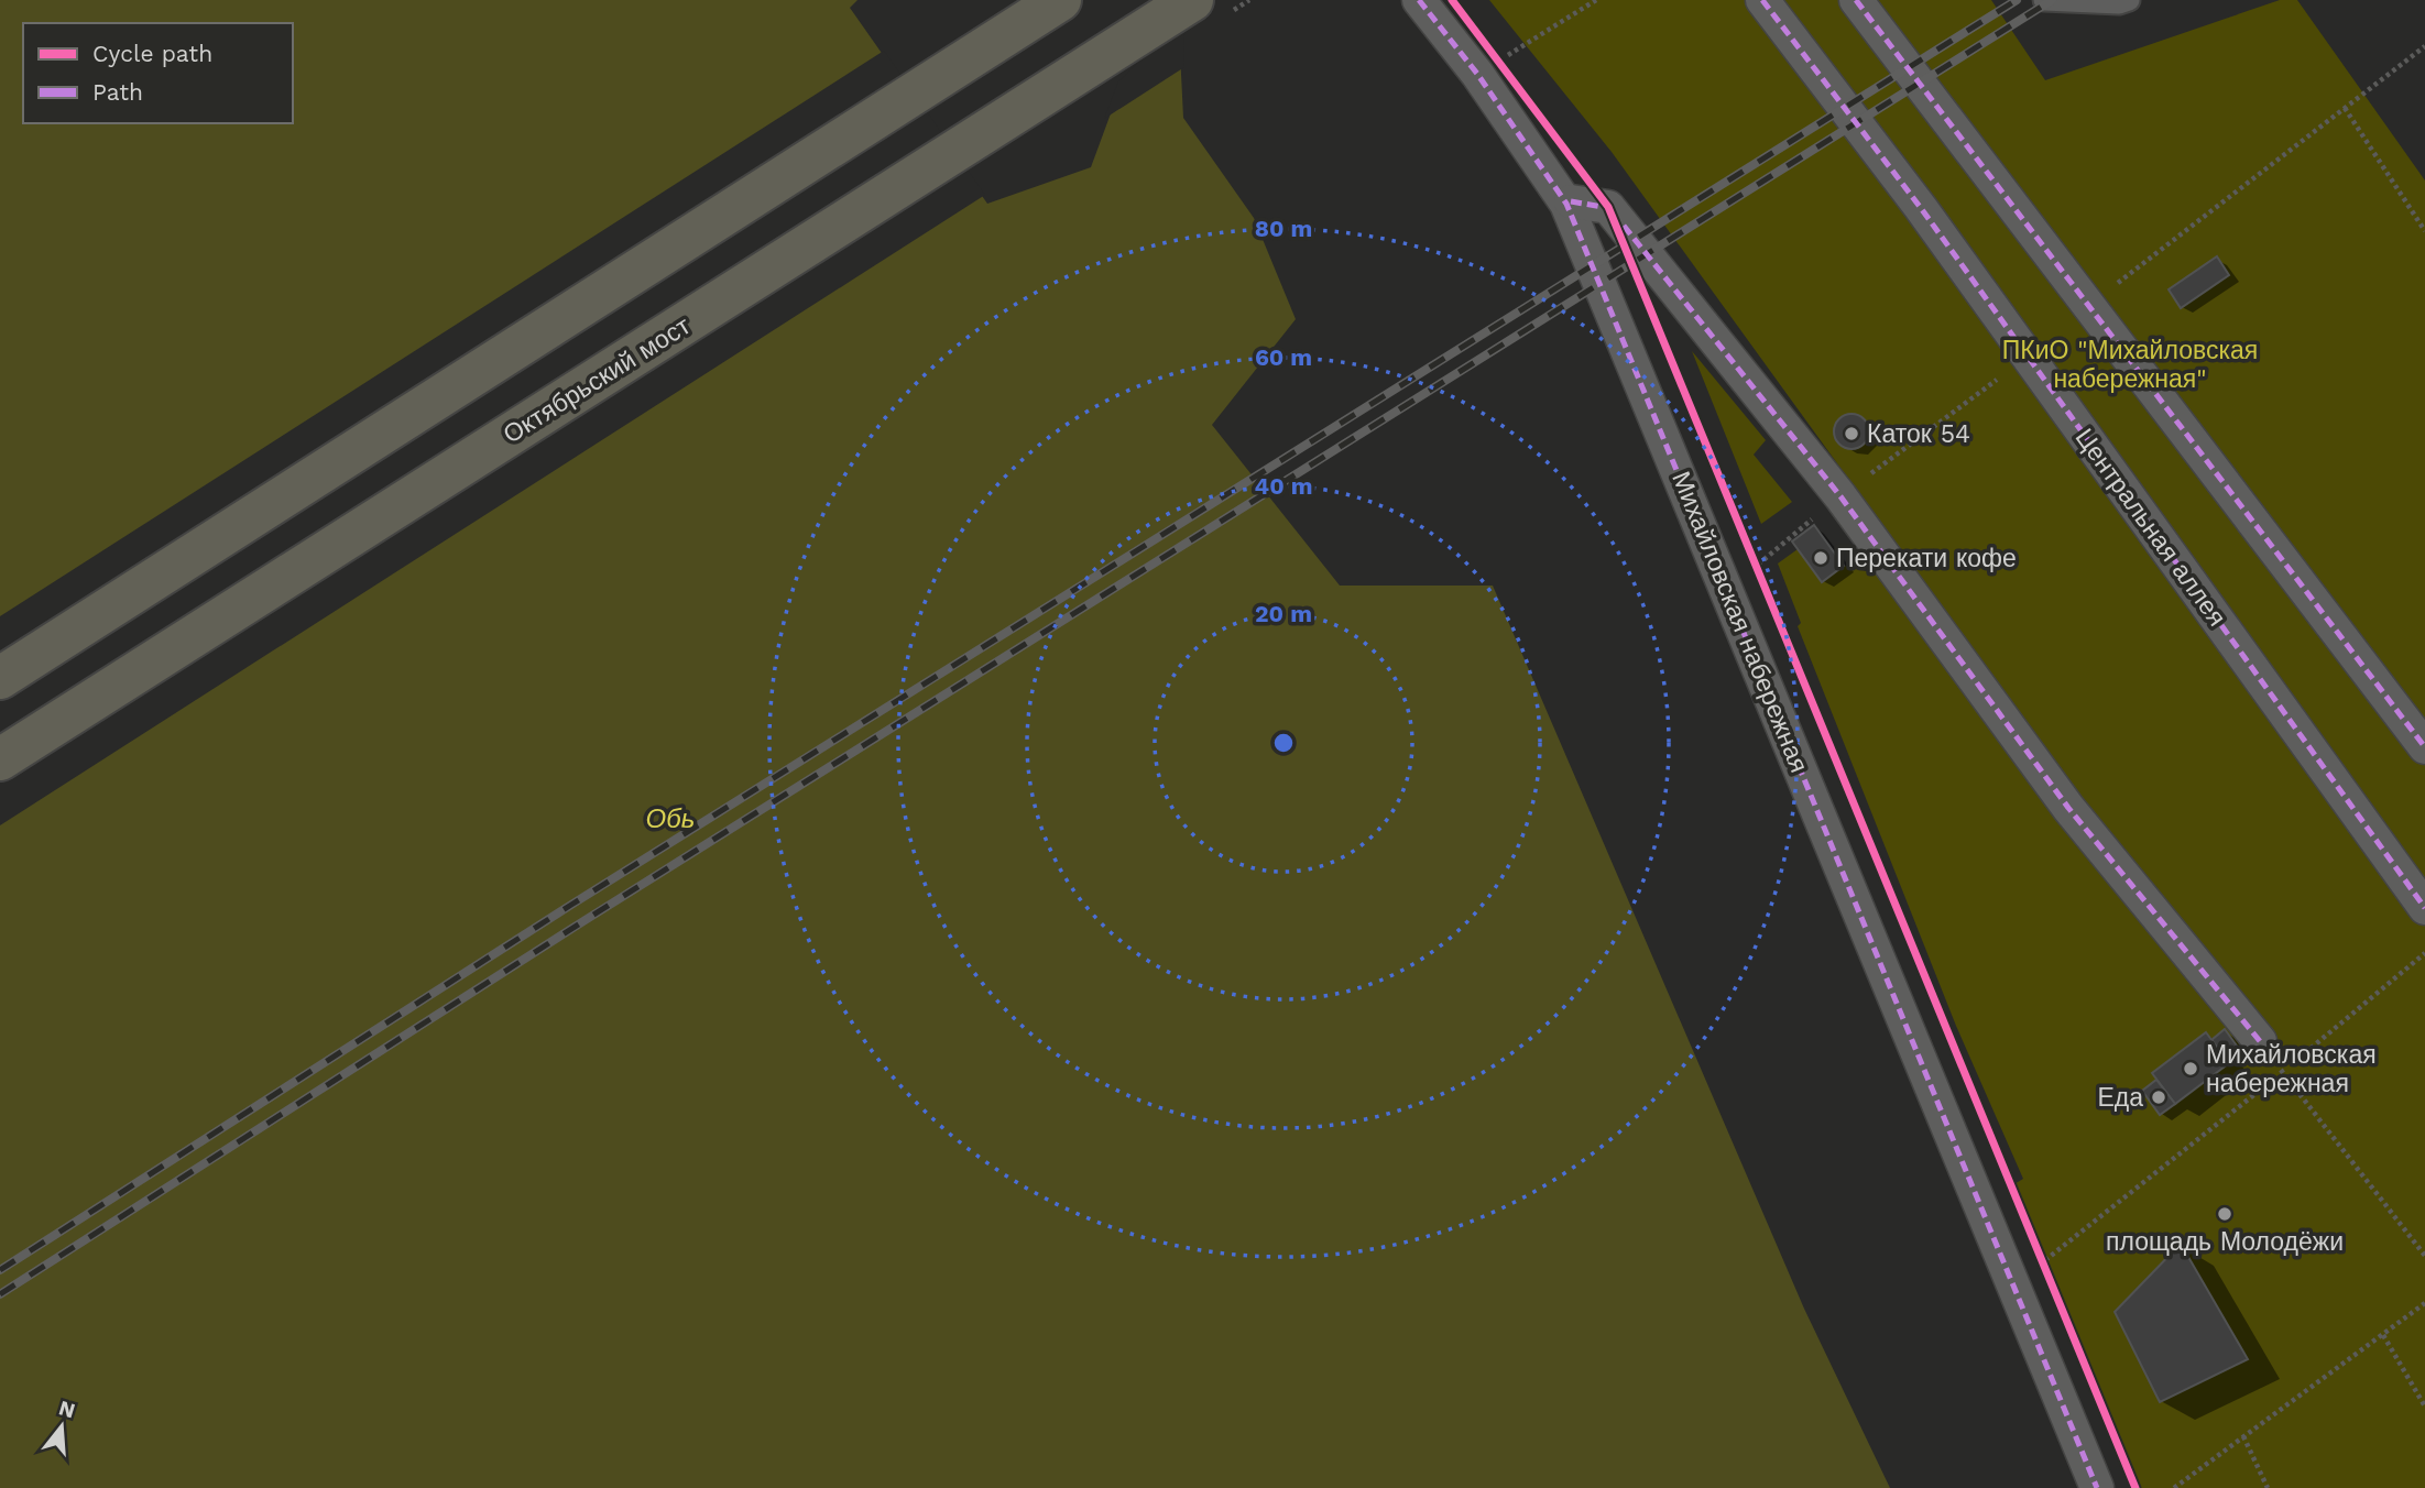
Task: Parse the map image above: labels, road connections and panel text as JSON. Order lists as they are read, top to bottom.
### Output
{
  "streets": {
    "main road": ["Октябрьский мост"],
    "street": ["Центральная аллея", "Михайловская набережная"]
  },
  "water": ["Обь"],
  "parks": ["ПКиО \"Михайловская набережная\""],
  "places": [
    "Каток 54",
    "Перекати кофе",
    "Михайловская набережная",
    "Еда",
    "площадь Молодёжи"
  ],
  "legend": ["Cycle path", "Path"],
  "north": "top",
  "rings": [
    "80 m",
    "60 m",
    "40 m",
    "20 m"
  ]
}
